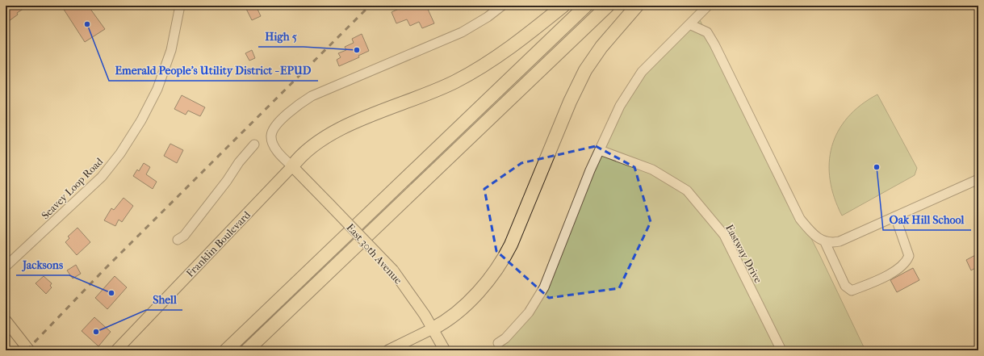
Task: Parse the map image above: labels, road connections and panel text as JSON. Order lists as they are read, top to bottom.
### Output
{
  "streets": {
    "main road": ["Franklin Boulevard", "East 30th Avenue"],
    "street": ["Seavey Loop Road", "Eastway Drive"]
  },
  "crossings": [
    ["Franklin Boulevard", "East 30th Avenue"]
  ],
  "places": [
    "Emerald People's Utility District - EPUD",
    "High 5",
    "Oak Hill School",
    "Jacksons",
    "Shell"
  ]
}
